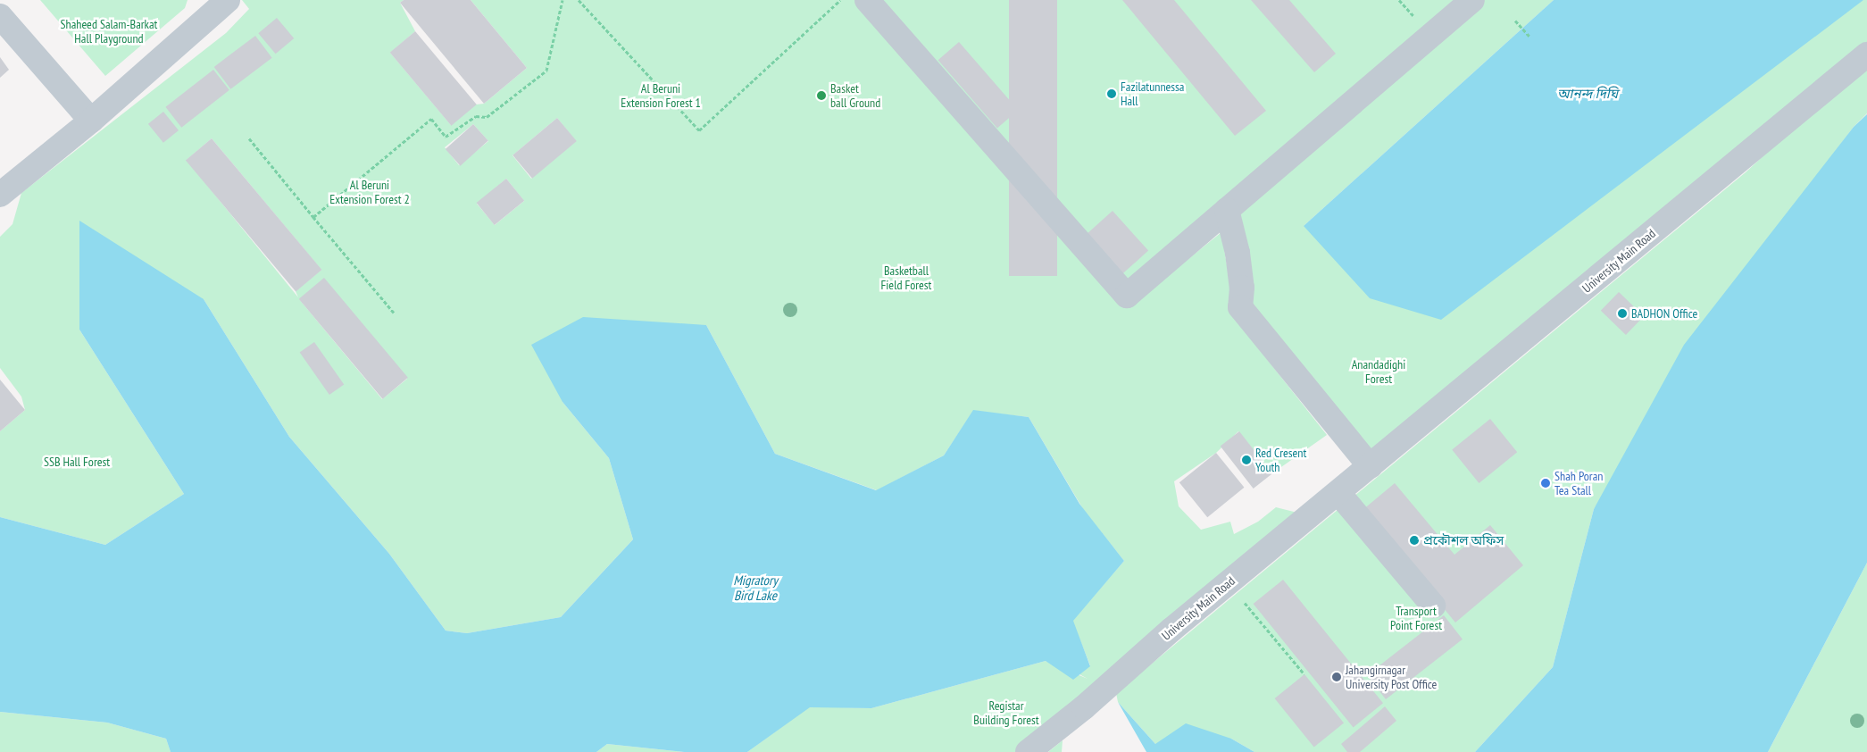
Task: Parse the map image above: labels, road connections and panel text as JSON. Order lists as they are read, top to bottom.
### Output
{
  "streets": {
    "street": ["University Main Road"]
  },
  "water": ["আনন্দ দিঘি", "Migratory Bird Lake"],
  "parks": [
    "Shaheed Salam-Barkat Hall Playground",
    "Al Beruni Extension Forest 1",
    "Al Beruni Extension Forest 2",
    "Basketball Field Forest",
    "Anandadighi Forest",
    "SSB Hall Forest",
    "Transport Point Forest",
    "Registar Building Forest"
  ],
  "places": [
    "Fazilatunnessa Hall",
    "Basket ball Ground",
    "BADHON Office",
    "Red Cresent Youth",
    "Shah Poran Tea Stall",
    "প্রকৌশল অফিস",
    "Jahangirnagar University Post Office"
  ]
}
